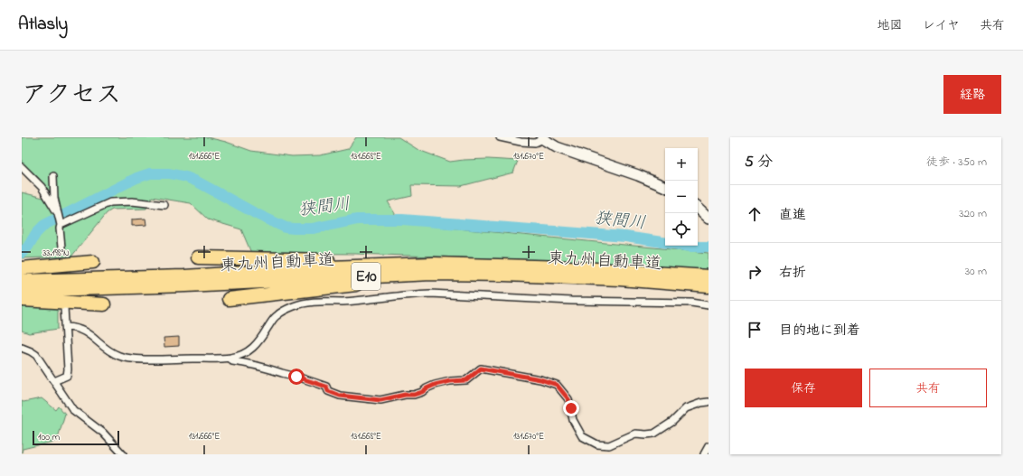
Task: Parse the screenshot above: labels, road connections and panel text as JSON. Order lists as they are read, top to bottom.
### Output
{
  "streets": {
    "highway": ["東九州自動車道", "E10"]
  },
  "water": ["狭間川"],
  "scale_bar": "100 m",
  "page": {
    "header": "Atlasly",
    "nav": ["地図", "レイヤ", "共有"],
    "title": "アクセス",
    "buttons": [
      "経路",
      ["保存", "共有"]
    ],
    "heading": ["5 分", "徒歩 · 350 m"],
    "map_buttons": ["+", "−"],
    "list": [
      ["直進", "320 m"],
      ["右折", "30 m"],
      "目的地に到着"
    ],
    "scale": "100 m"
  },
  "coordinates": [
    "131.666°E",
    "131.668°E",
    "131.670°E",
    "33.198°N"
  ]
}
